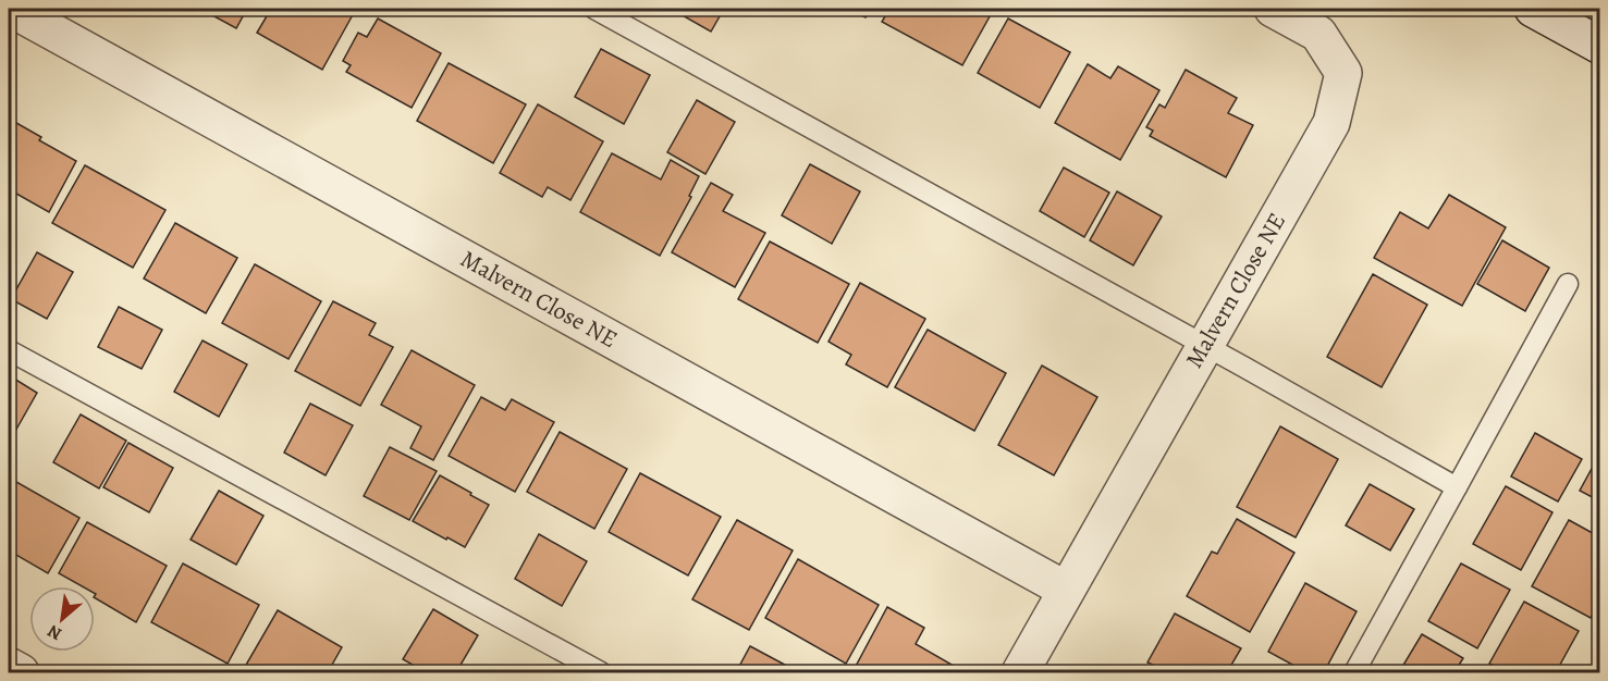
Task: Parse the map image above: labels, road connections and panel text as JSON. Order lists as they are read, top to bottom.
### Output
{
  "streets": {
    "street": ["Malvern Close NE"]
  },
  "north": "bottom left"
}
